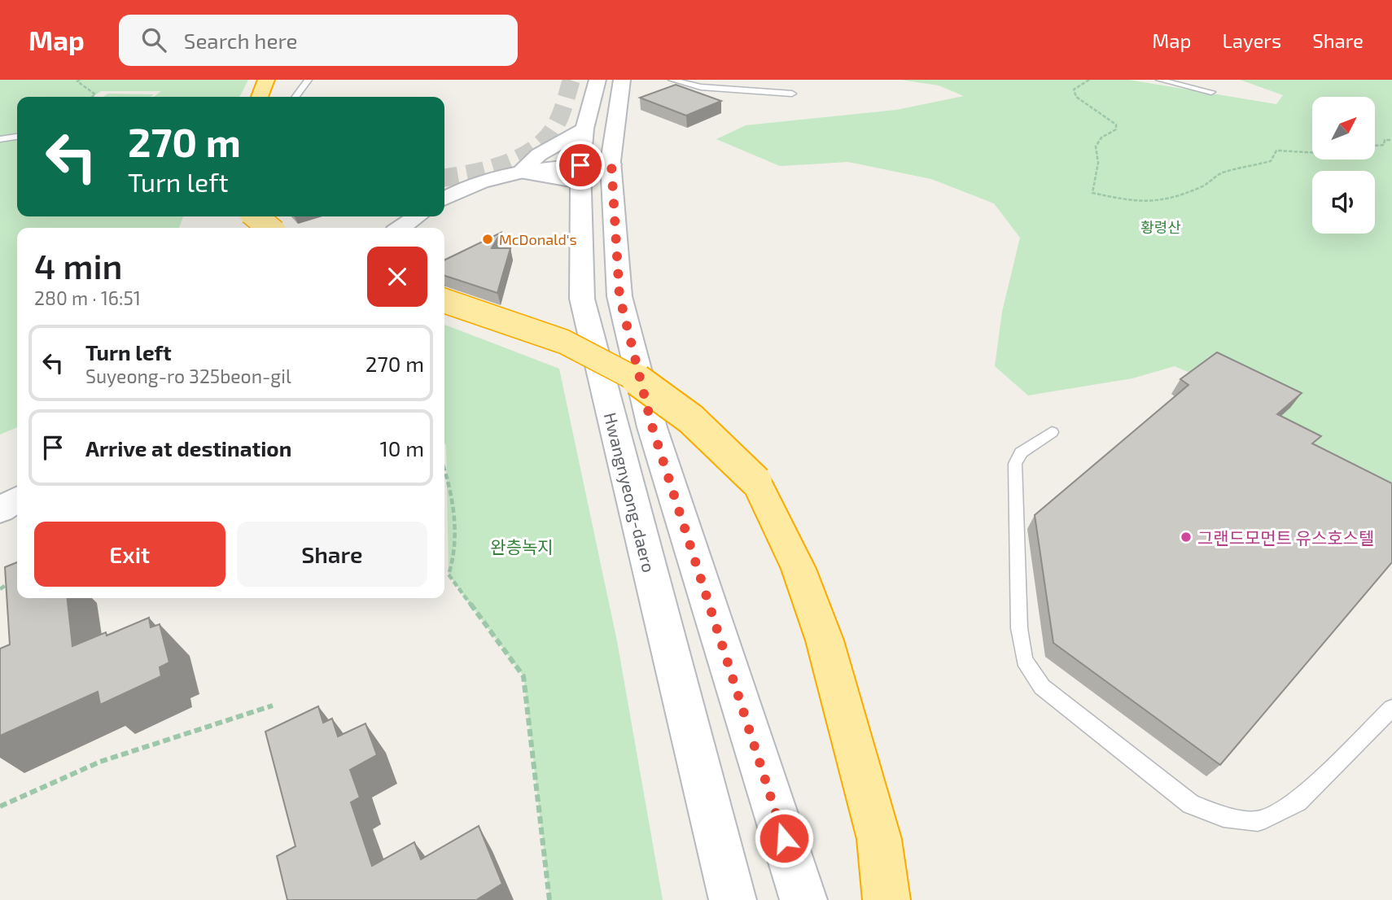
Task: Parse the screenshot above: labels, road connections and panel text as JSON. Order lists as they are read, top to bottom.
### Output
{
  "streets": {
    "main road": ["Hwangnyeong-daero"]
  },
  "parks": ["황령산", "완층녹지"],
  "places": ["McDonald's", "그랜드모먼트 유스호스텔"],
  "north": "top right",
  "page": {
    "header": "Map",
    "search": "Search here",
    "nav": ["Map", "Layers", "Share"],
    "turn": ["270 m", "Turn left"],
    "heading": ["4 min", "280 m · 16:51"],
    "list": [
      {
        "name": "Turn left",
        "note": "Suyeong-ro 325beon-gil",
        "value": "270 m"
      },
      {
        "name": "Arrive at destination",
        "value": "10 m"
      }
    ],
    "buttons": ["Exit", "Share"]
  }
}
